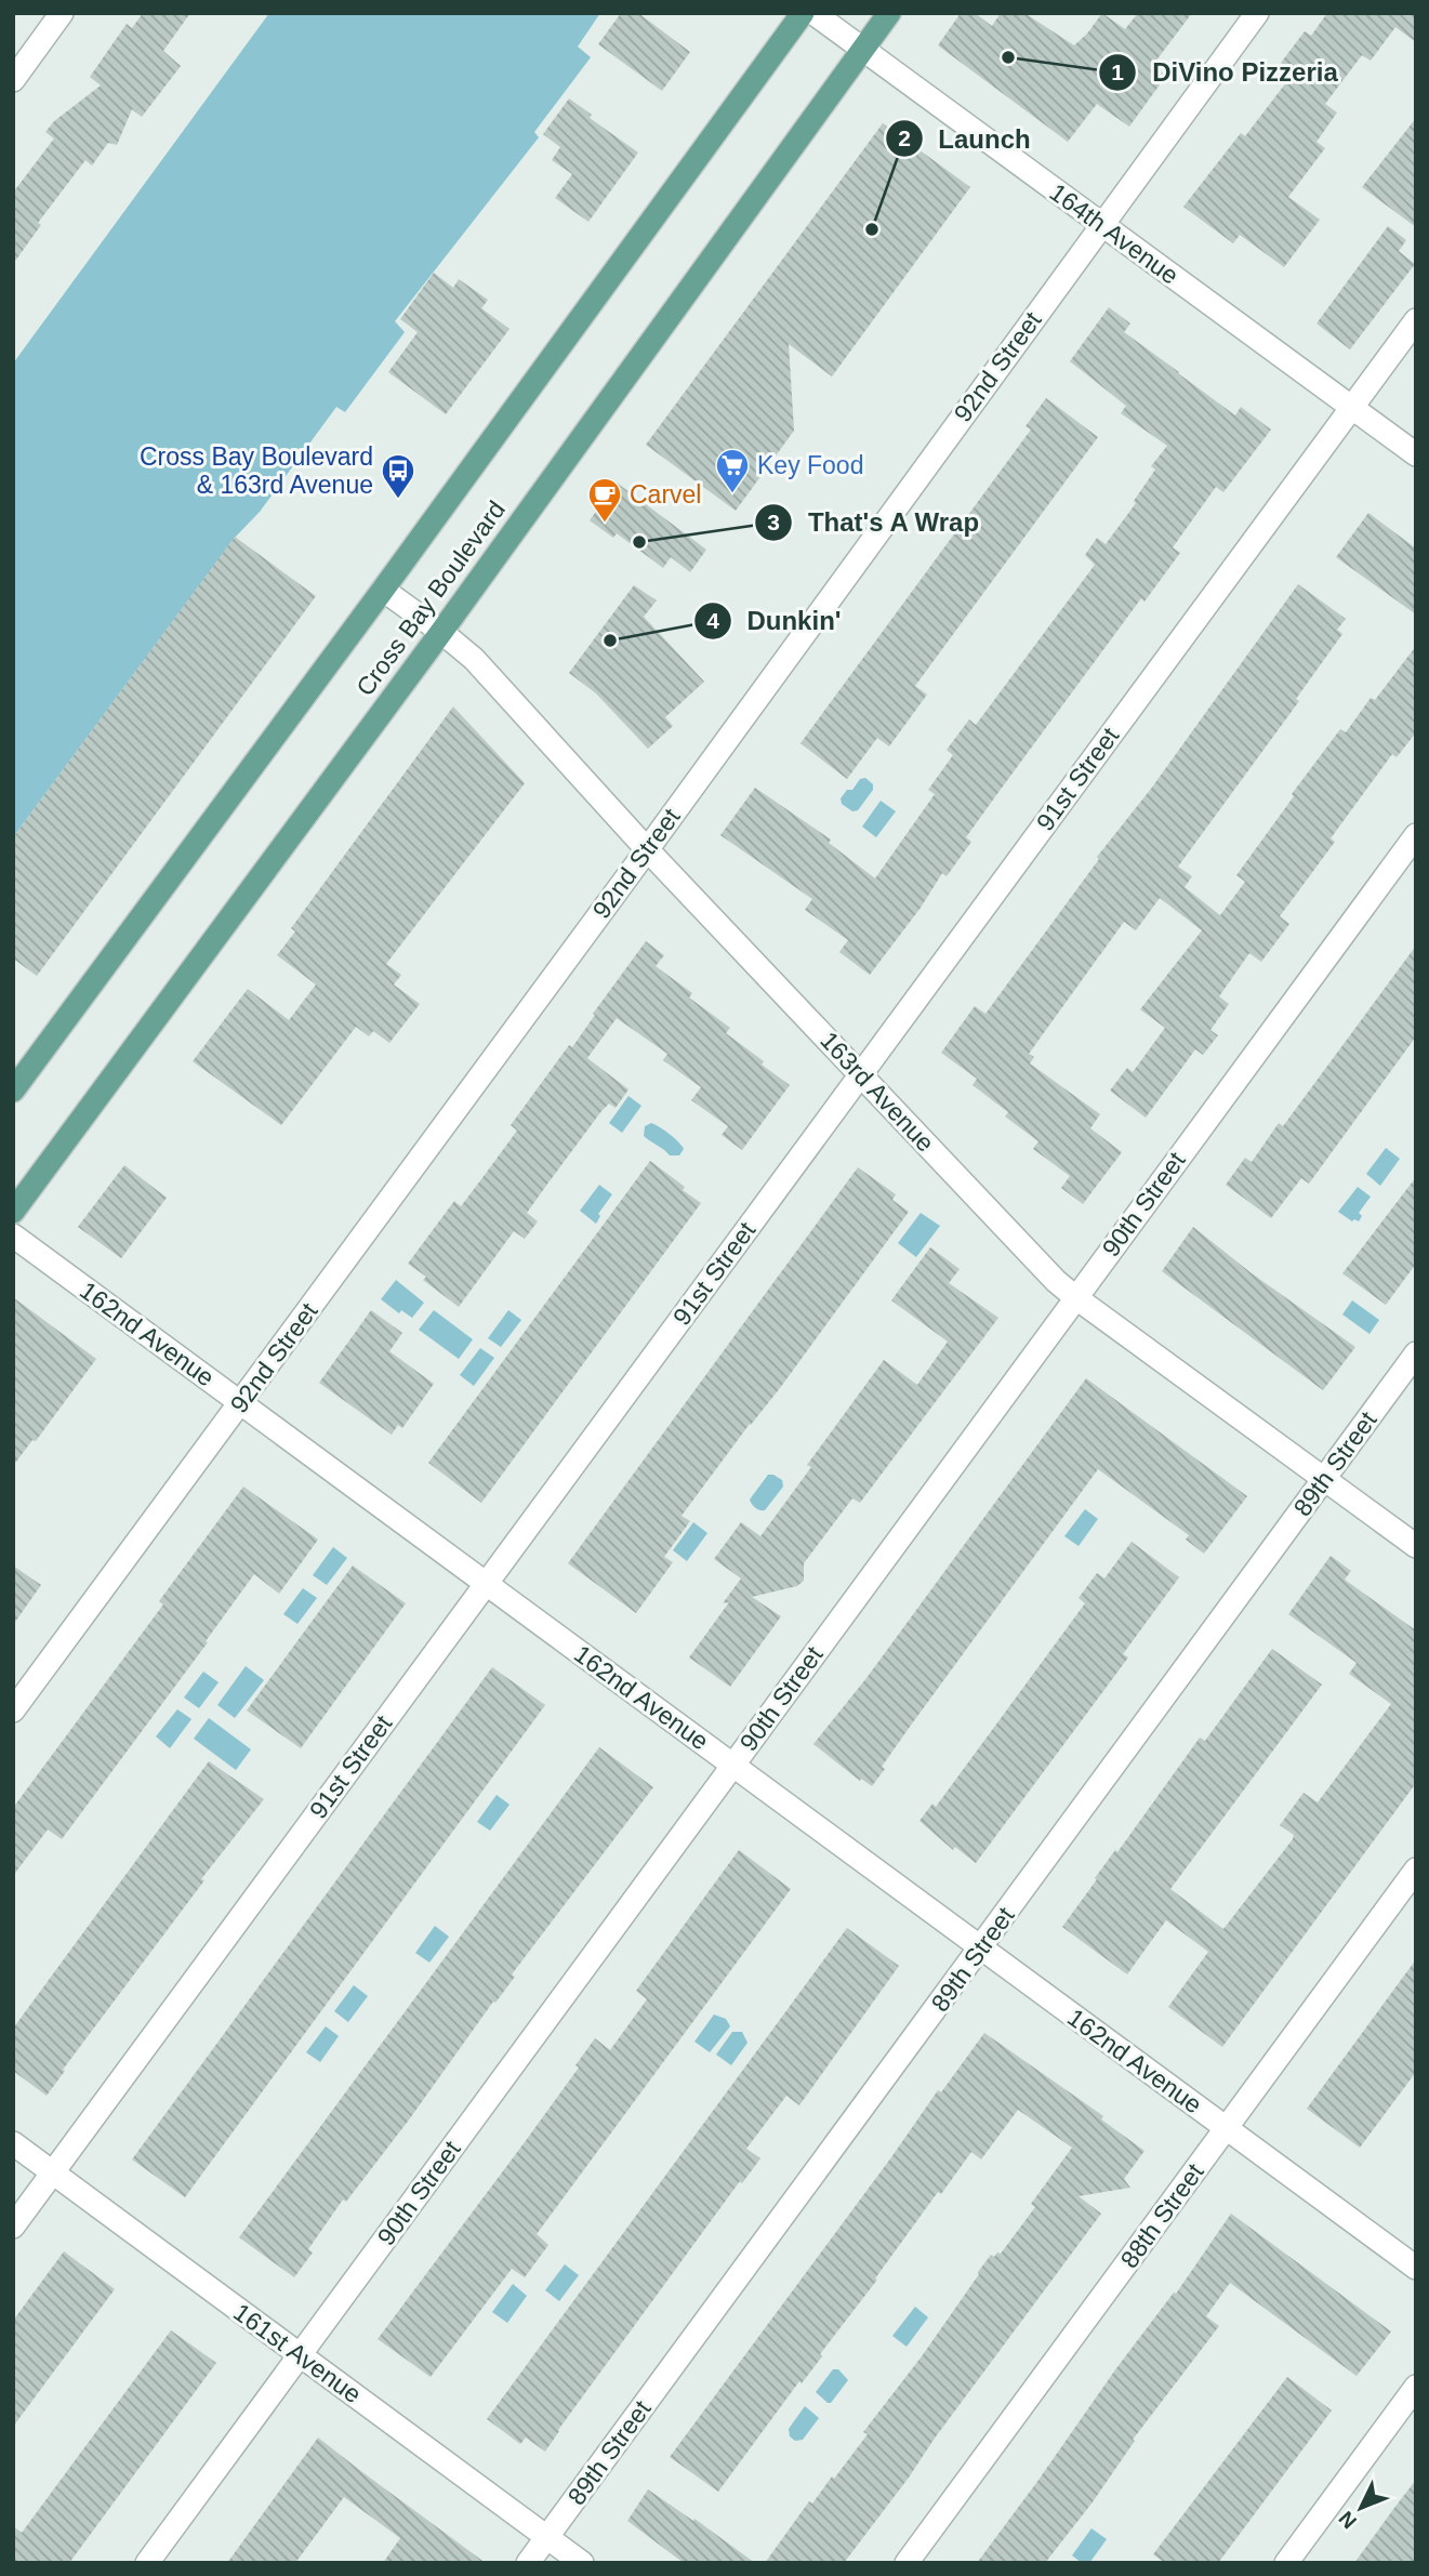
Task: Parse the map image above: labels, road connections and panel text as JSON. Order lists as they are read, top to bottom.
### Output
{
  "streets": {
    "main road": ["Cross Bay Boulevard"],
    "street": [
      "164th Avenue",
      "92nd Street",
      "91st Street",
      "163rd Avenue",
      "90th Street",
      "162nd Avenue",
      "89th Street",
      "88th Street",
      "161st Avenue"
    ]
  },
  "crossings": [
    ["164th Avenue", "92nd Street"],
    ["164th Avenue", "Cross Bay Boulevard"],
    ["164th Avenue", "91st Street"],
    ["92nd Street", "163rd Avenue"],
    ["92nd Street", "162nd Avenue"],
    ["Cross Bay Boulevard", "163rd Avenue"],
    ["91st Street", "163rd Avenue"],
    ["91st Street", "162nd Avenue"],
    ["91st Street", "161st Avenue"],
    ["163rd Avenue", "90th Street"],
    ["163rd Avenue", "89th Street"],
    ["90th Street", "162nd Avenue"],
    ["90th Street", "161st Avenue"],
    ["162nd Avenue", "89th Street"],
    ["162nd Avenue", "88th Street"],
    ["89th Street", "161st Avenue"]
  ],
  "places": {
    "other": [
      "DiVino Pizzeria",
      "Launch",
      "That's A Wrap",
      "Dunkin'"
    ],
    "supermarket": ["Key Food"],
    "bus stop": ["Cross Bay Boulevard & 163rd Avenue"],
    "cafe": ["Carvel"]
  },
  "north": "bottom left"
}
